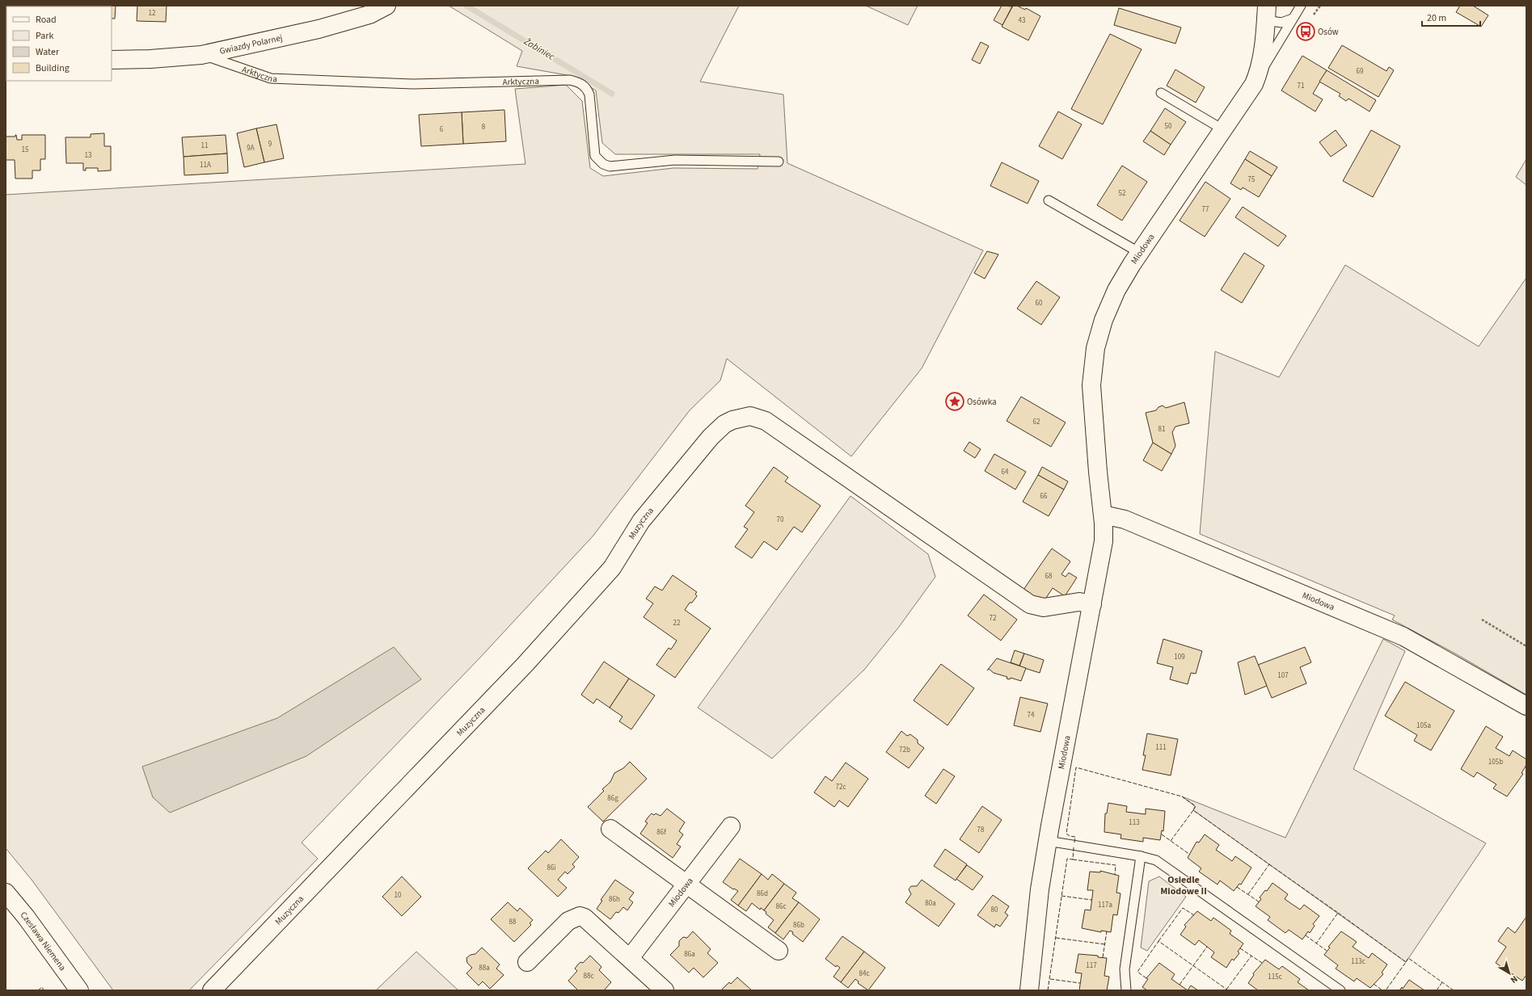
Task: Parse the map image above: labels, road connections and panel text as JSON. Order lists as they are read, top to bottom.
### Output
{
  "streets": {
    "street": [
      "Gwiazdy Polarnej",
      "Miodowa",
      "Muzyczna",
      "Czesława Niemena"
    ],
    "lane": ["Arktyczna"]
  },
  "crossings": [
    ["Gwiazdy Polarnej", "Arktyczna"],
    ["Miodowa", "Muzyczna"]
  ],
  "districts": ["Osiedle Miodowe II"],
  "water": ["Żabiniec"],
  "places": {
    "bus stop": ["Osów"],
    "place": ["Osówka"]
  },
  "house_numbers": [
    "12",
    "43",
    "69",
    "71",
    "50",
    "8",
    "6",
    "9",
    "11",
    "9A",
    "15",
    "13",
    "11A",
    "75",
    "52",
    "77",
    "60",
    "62",
    "81",
    "64",
    "66",
    "70",
    "68",
    "72",
    "22",
    "109",
    "107",
    "74",
    "105a",
    "111",
    "72b",
    "105b",
    "72c",
    "86g",
    "113",
    "78",
    "86f",
    "86i",
    "86d",
    "10",
    "86h",
    "80a",
    "117a",
    "86c",
    "80",
    "88",
    "86b",
    "86a",
    "113c",
    "117",
    "88a",
    "84c",
    "88c",
    "115c"
  ],
  "legend": [
    "Road",
    "Park",
    "Water",
    "Building"
  ],
  "scale_bar": "20 m",
  "north": "bottom right"
}
